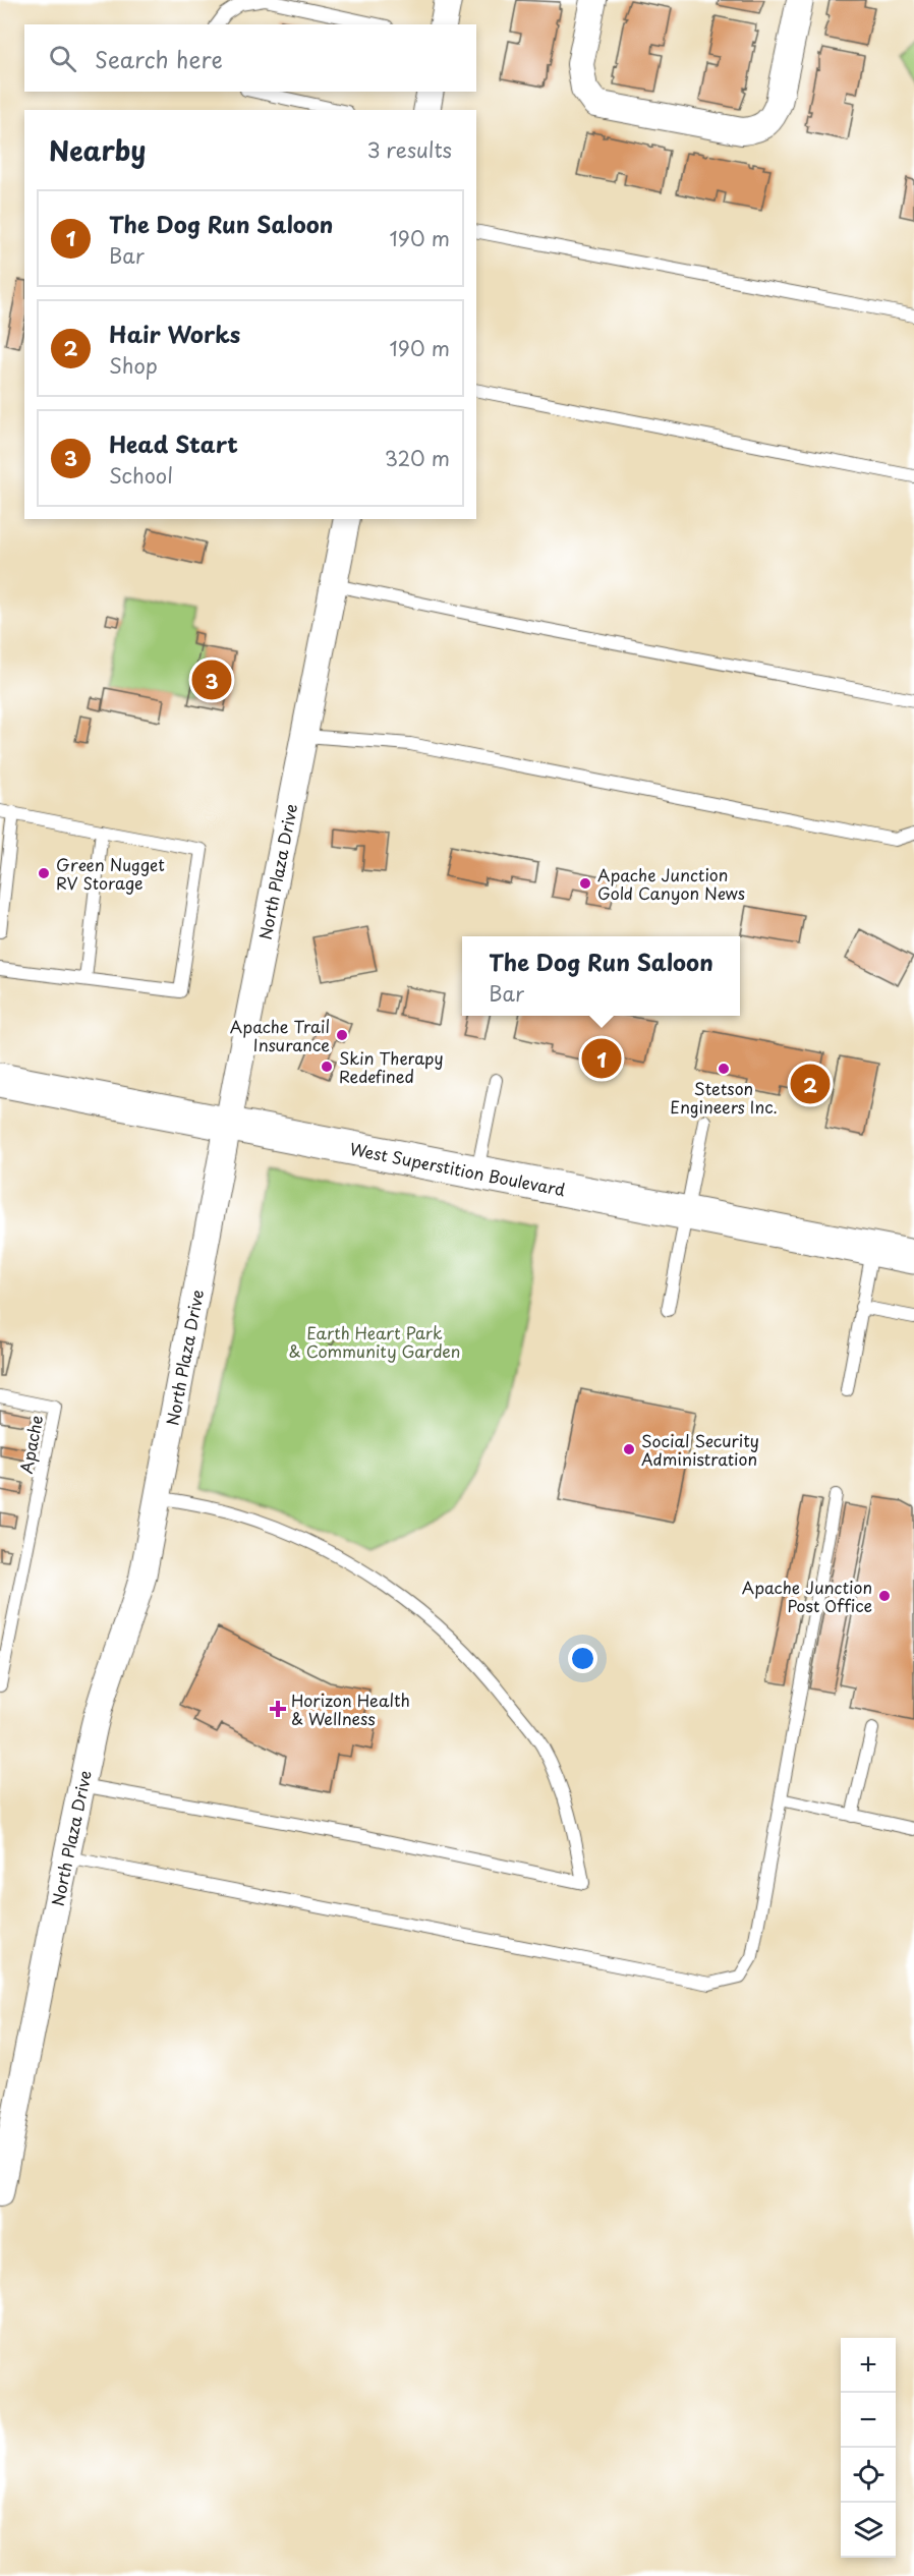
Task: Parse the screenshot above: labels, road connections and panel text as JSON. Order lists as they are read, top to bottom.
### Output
{
  "streets": {
    "main road": ["West Superstition Boulevard"],
    "street": ["North Plaza Drive"],
    "lane": ["Apache"]
  },
  "crossings": [
    ["North Plaza Drive", "West Superstition Boulevard"]
  ],
  "parks": ["Earth Heart Park & Community Garden"],
  "places": {
    "other": [
      "Green Nugget RV Storage",
      "Apache Junction Gold Canyon News",
      "Apache Trail Insurance",
      "Skin Therapy Redefined",
      "Stetson Engineers Inc.",
      "Social Security Administration",
      "Apache Junction Post Office"
    ],
    "health": ["Horizon Health & Wellness"]
  },
  "page": {
    "search": "Search here",
    "heading": ["Nearby", "3 results"],
    "list": [
      {
        "mark": "1",
        "name": "The Dog Run Saloon",
        "note": "Bar",
        "value": "190 m"
      },
      {
        "mark": "2",
        "name": "Hair Works",
        "note": "Shop",
        "value": "190 m"
      },
      {
        "mark": "3",
        "name": "Head Start",
        "note": "School",
        "value": "320 m"
      }
    ],
    "pins": ["3", "1", "2"],
    "popup": ["The Dog Run Saloon", "Bar"],
    "map_buttons": ["+", "−"]
  }
}
